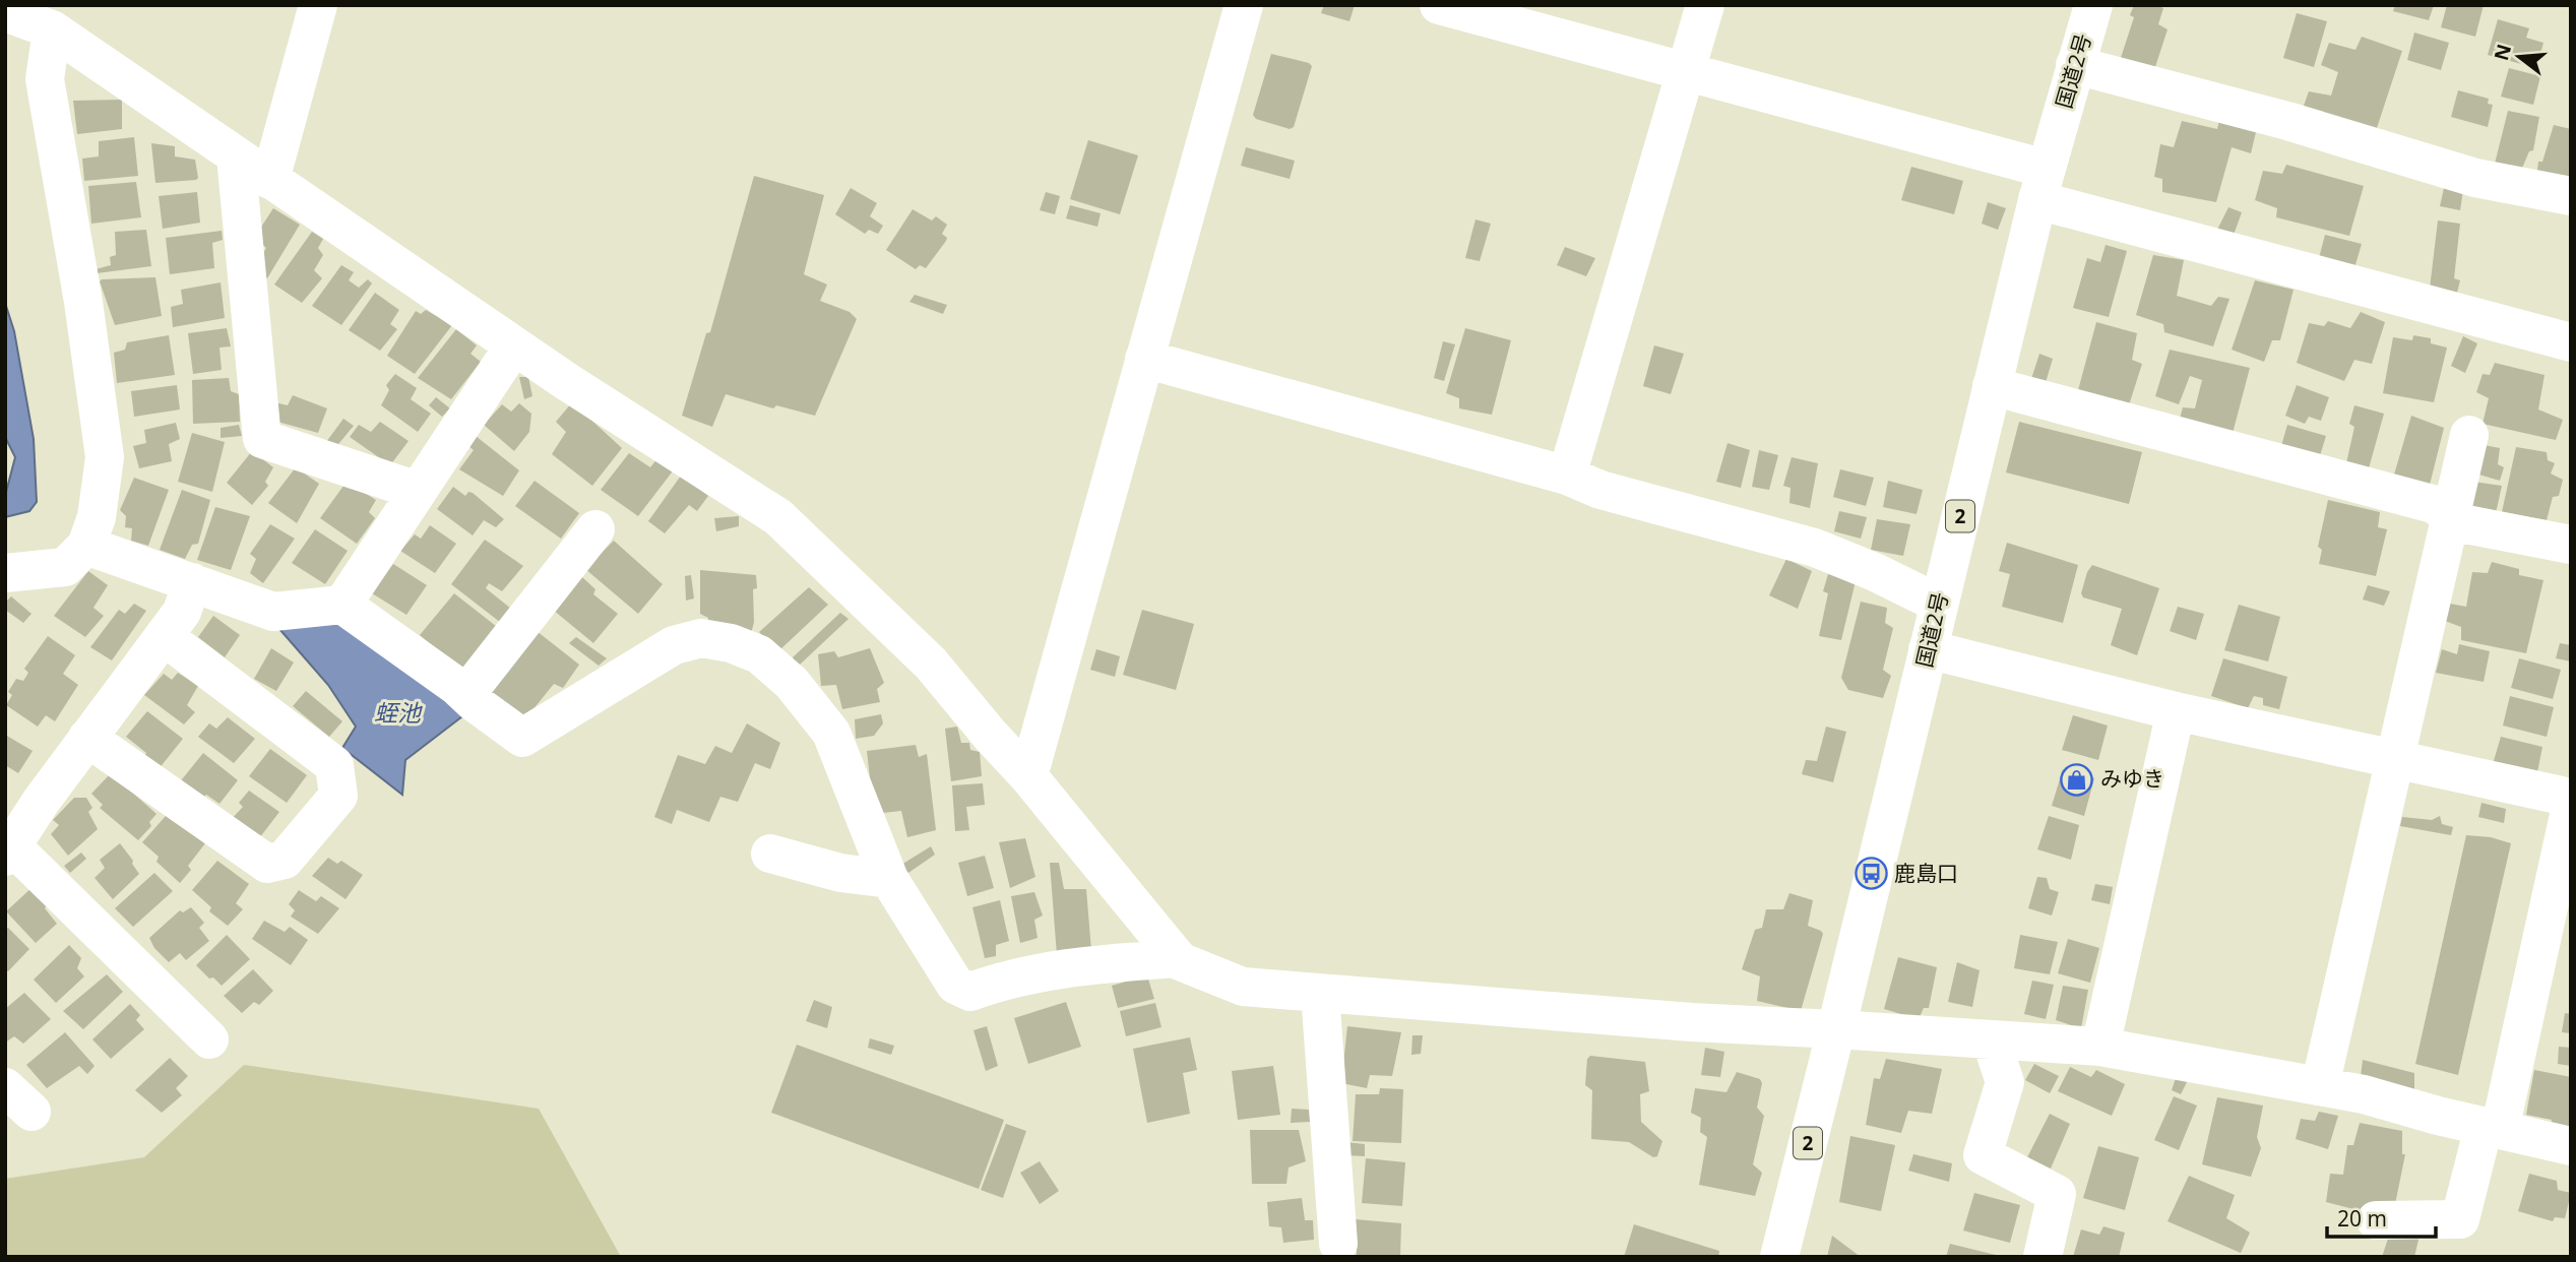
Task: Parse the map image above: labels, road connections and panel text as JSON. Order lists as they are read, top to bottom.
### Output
{
  "streets": {
    "main road": ["国道2号", "2"]
  },
  "water": ["蛭池"],
  "places": {
    "shop": ["みゆき"],
    "bus stop": ["鹿島口"]
  },
  "scale_bar": "20 m",
  "north": "left"
}
